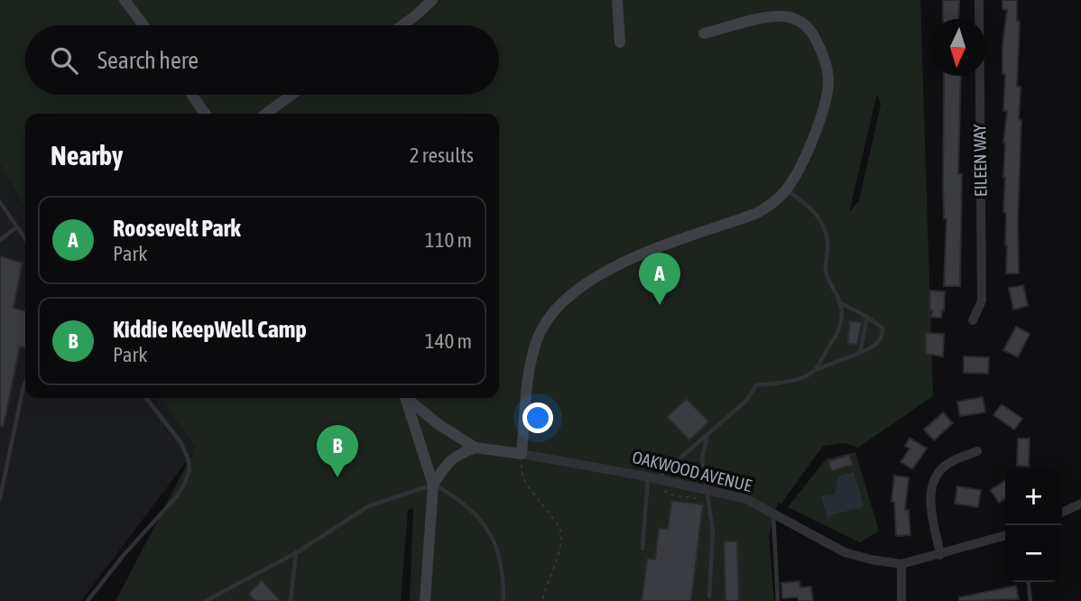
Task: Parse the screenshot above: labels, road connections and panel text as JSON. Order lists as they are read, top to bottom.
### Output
{
  "streets": {
    "street": ["EILEEN WAY", "OAKWOOD AVENUE"]
  },
  "north": "bottom",
  "page": {
    "search": "Search here",
    "heading": ["Nearby", "2 results"],
    "list": [
      {
        "mark": "A",
        "name": "Roosevelt Park",
        "note": "Park",
        "value": "110 m"
      },
      {
        "mark": "B",
        "name": "Kiddie KeepWell Camp",
        "note": "Park",
        "value": "140 m"
      }
    ],
    "pins": ["A", "B"],
    "map_buttons": ["+", "−"]
  }
}
